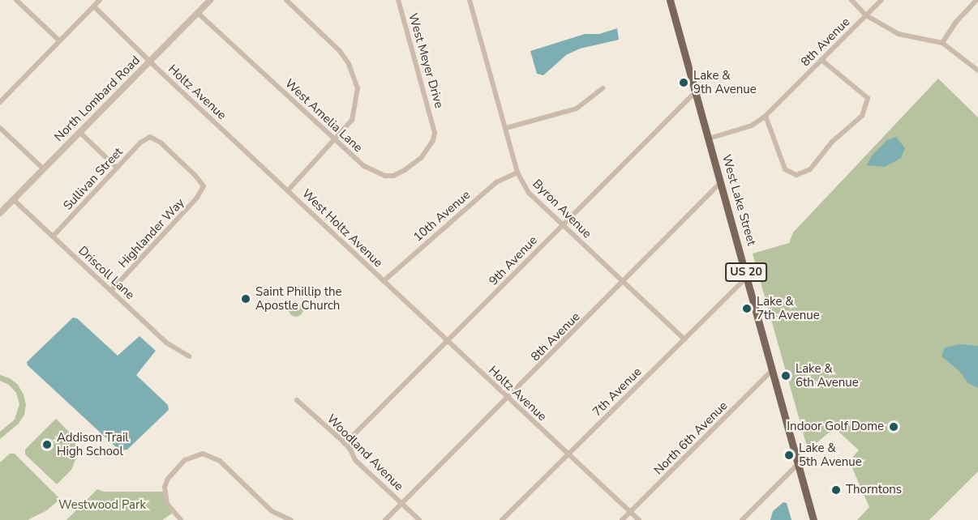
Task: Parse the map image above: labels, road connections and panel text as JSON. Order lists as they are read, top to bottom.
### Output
{
  "streets": {
    "main road": ["West Lake Street", "US 20"],
    "street": [
      "8th Avenue",
      "West Meyer Drive",
      "Holtz Avenue",
      "North Lombard Road",
      "West Amelia Lane",
      "Sullivan Street",
      "Byron Avenue",
      "10th Avenue",
      "West Holtz Avenue",
      "Highlander Way",
      "9th Avenue",
      "Driscoll Lane",
      "7th Avenue",
      "North 6th Avenue",
      "Woodland Avenue"
    ]
  },
  "crossings": [
    ["8th Avenue", "Holtz Avenue"],
    ["8th Avenue", "West Lake Street"],
    ["8th Avenue", "Byron Avenue"],
    ["8th Avenue", "Woodland Avenue"],
    ["West Meyer Drive", "West Amelia Lane"],
    ["Holtz Avenue", "North Lombard Road"],
    ["Holtz Avenue", "10th Avenue"],
    ["Holtz Avenue", "West Holtz Avenue"],
    ["Holtz Avenue", "9th Avenue"],
    ["Holtz Avenue", "7th Avenue"],
    ["Holtz Avenue", "North 6th Avenue"],
    ["North Lombard Road", "West Amelia Lane"],
    ["North Lombard Road", "Driscoll Lane"],
    ["Sullivan Street", "Highlander Way"],
    ["Sullivan Street", "Driscoll Lane"],
    ["West Lake Street", "9th Avenue"],
    ["West Lake Street", "7th Avenue"],
    ["West Lake Street", "North 6th Avenue"],
    ["Byron Avenue", "10th Avenue"],
    ["Byron Avenue", "9th Avenue"],
    ["Byron Avenue", "7th Avenue"],
    ["10th Avenue", "West Holtz Avenue"],
    ["Highlander Way", "Driscoll Lane"],
    ["9th Avenue", "Woodland Avenue"]
  ],
  "parks": ["Westwood Park"],
  "places": [
    "Lake & 9th Avenue",
    "Saint Phillip the Apostle Church",
    "Lake & 7th Avenue",
    "Lake & 6th Avenue",
    "Indoor Golf Dome",
    "Addison Trail High School",
    "Lake & 5th Avenue",
    "Thorntons"
  ]
}
